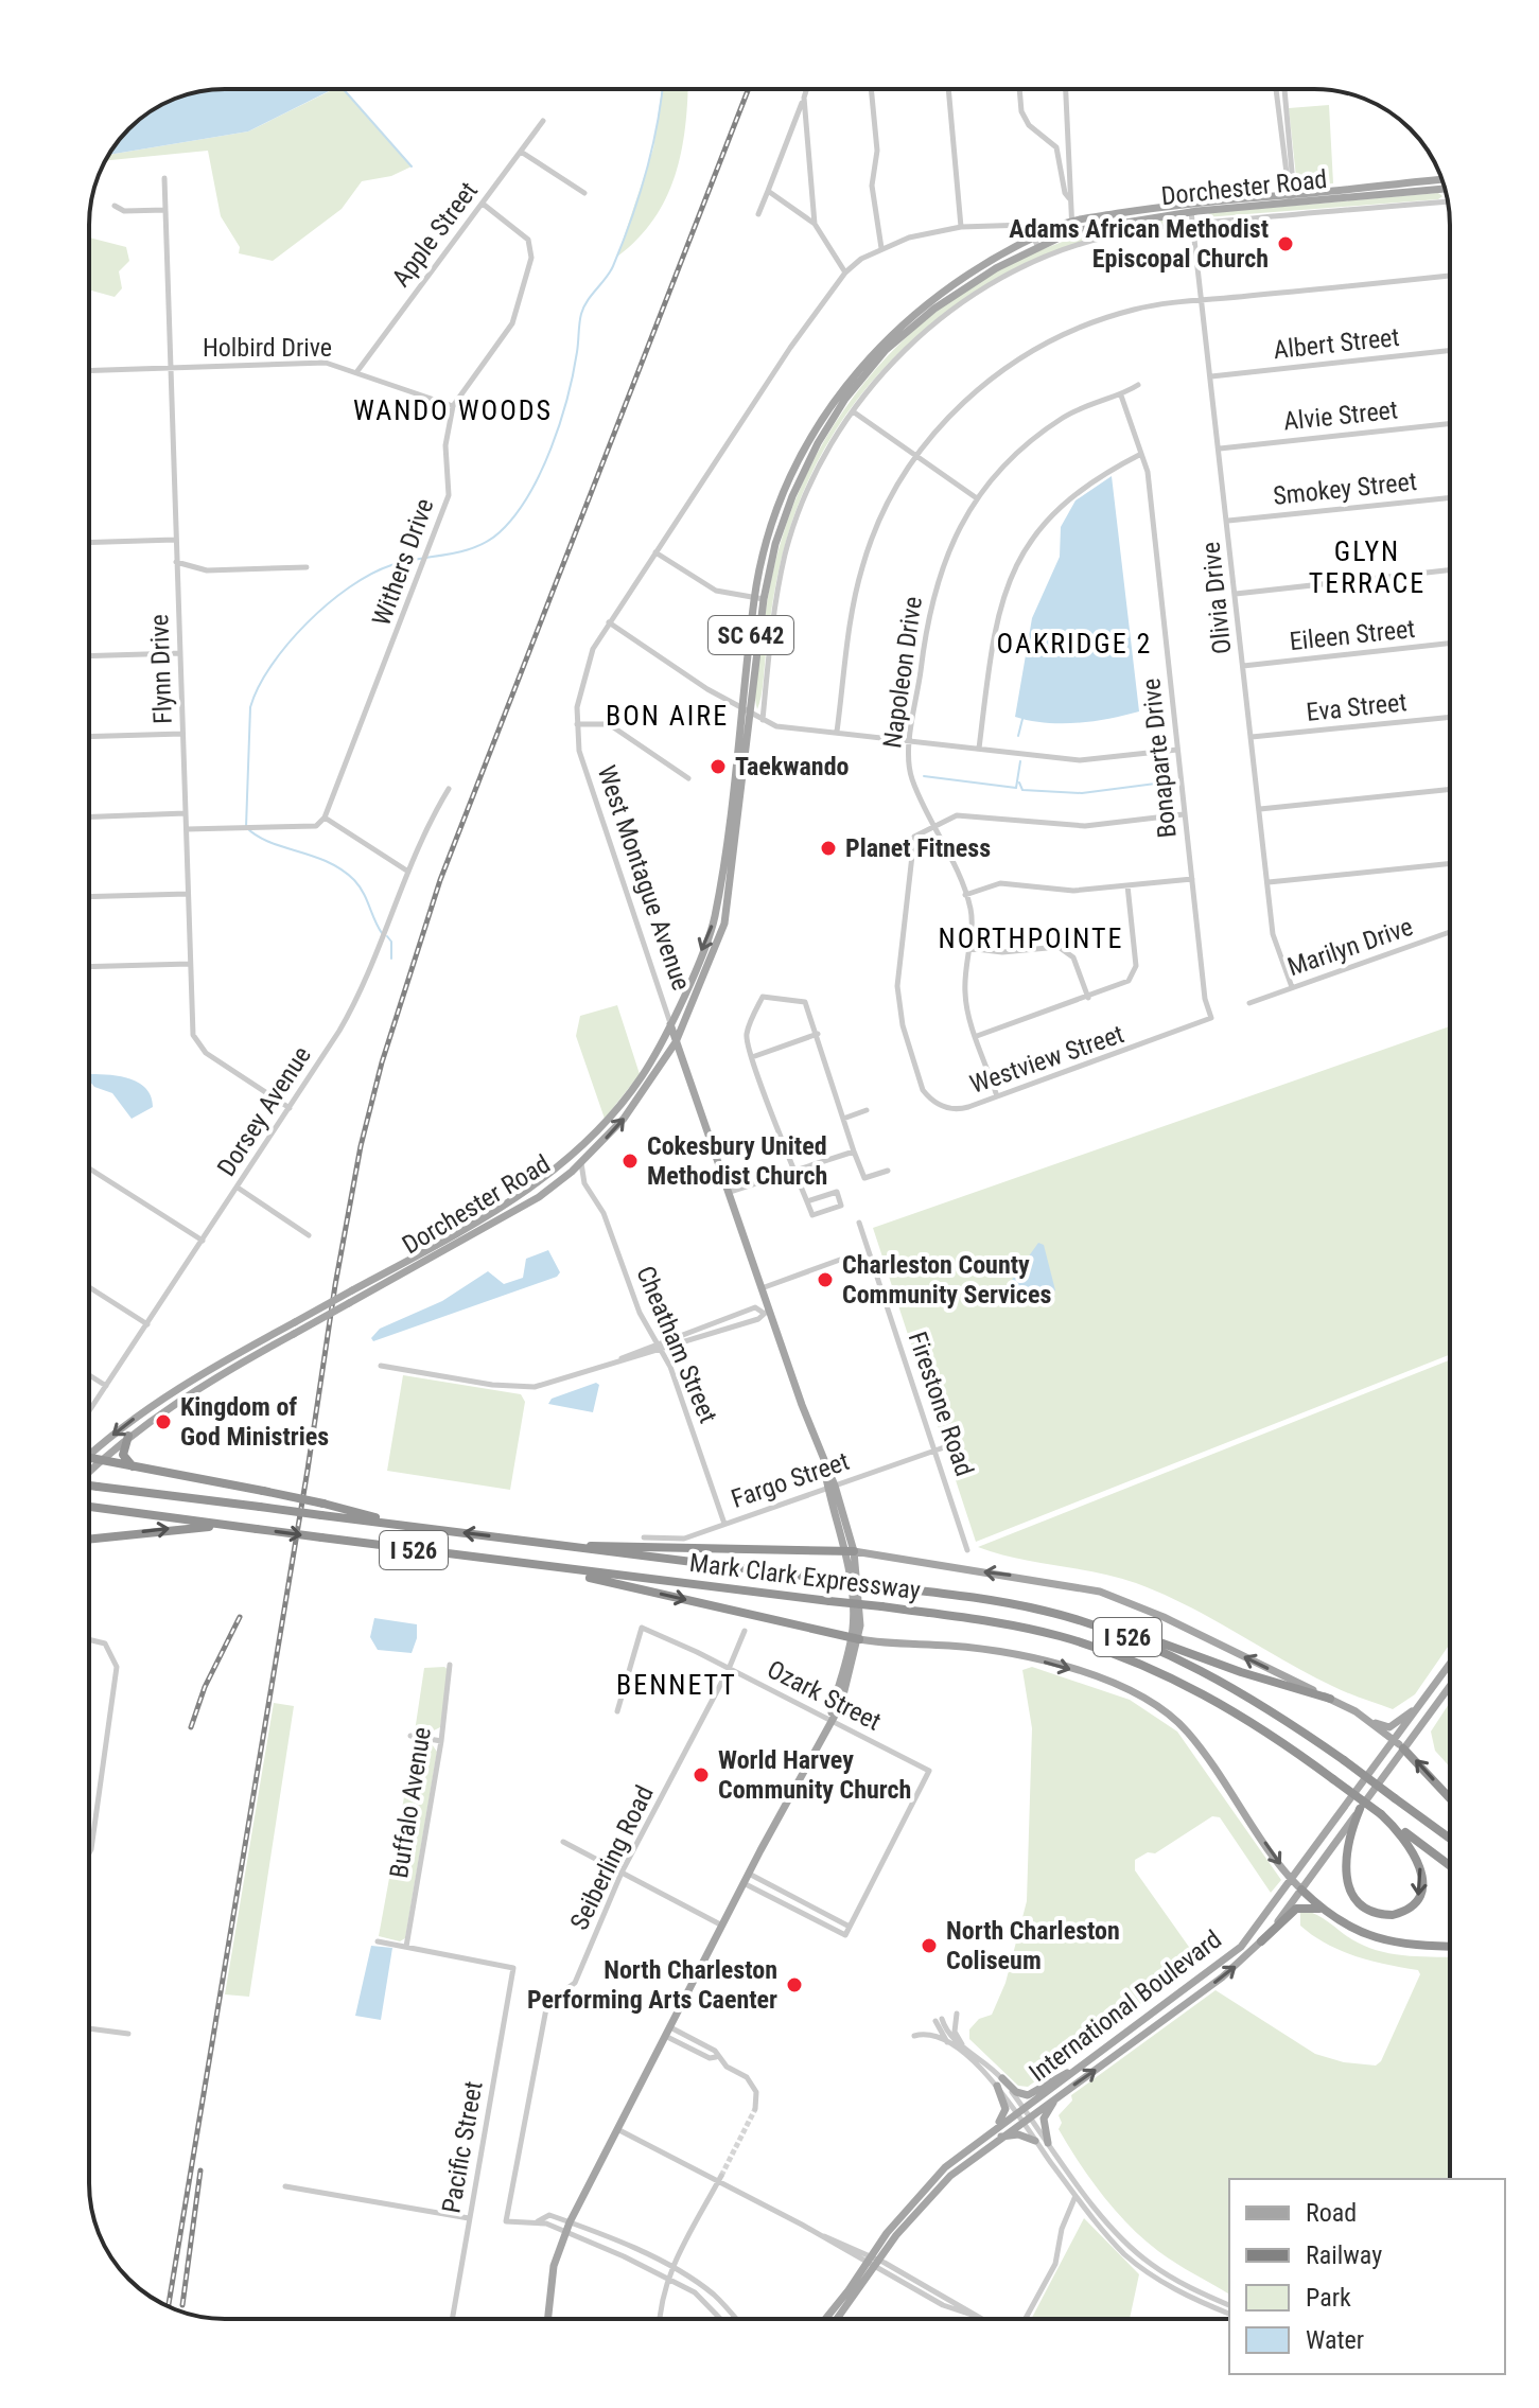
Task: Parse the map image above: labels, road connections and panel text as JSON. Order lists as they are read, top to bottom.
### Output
{
  "streets": {
    "highway": ["I 526", "Mark Clark Expressway"],
    "main road": [
      "Dorchester Road",
      "SC 642",
      "West Montague Avenue",
      "International Boulevard"
    ],
    "street": [
      "Apple Street",
      "Albert Street",
      "Holbird Drive",
      "Alvie Street",
      "Smokey Street",
      "Withers Drive",
      "Olivia Drive",
      "Eileen Street",
      "Flynn Drive",
      "Napoleon Drive",
      "Eva Street",
      "Bonaparte Drive",
      "Marilyn Drive",
      "Westview Street",
      "Dorsey Avenue",
      "Cheatham Street",
      "Firestone Road",
      "Fargo Street",
      "Ozark Street",
      "Buffalo Avenue",
      "Seiberling Road",
      "Pacific Street"
    ]
  },
  "crossings": [
    ["Dorchester Road", "Olivia Drive"],
    ["Dorchester Road", "West Montague Avenue"],
    ["Dorchester Road", "Cheatham Street"],
    ["Apple Street", "Holbird Drive"],
    ["Apple Street", "Withers Drive"],
    ["Albert Street", "Olivia Drive"],
    ["Holbird Drive", "Withers Drive"],
    ["Holbird Drive", "Flynn Drive"],
    ["Alvie Street", "Olivia Drive"],
    ["Smokey Street", "Olivia Drive"],
    ["Olivia Drive", "Eileen Street"],
    ["Olivia Drive", "Eva Street"],
    ["Olivia Drive", "Marilyn Drive"],
    ["Flynn Drive", "Dorsey Avenue"],
    ["Napoleon Drive", "Bonaparte Drive"],
    ["Napoleon Drive", "Westview Street"],
    ["Bonaparte Drive", "Westview Street"],
    ["West Montague Avenue", "Fargo Street"],
    ["West Montague Avenue", "Ozark Street"],
    ["West Montague Avenue", "Seiberling Road"],
    ["Cheatham Street", "Fargo Street"],
    ["Firestone Road", "Fargo Street"],
    ["Ozark Street", "Seiberling Road"],
    ["Buffalo Avenue", "Pacific Street"]
  ],
  "districts": [
    "WANDO WOODS",
    "GLYN TERRACE",
    "OAKRIDGE 2",
    "BON AIRE",
    "NORTHPOINTE",
    "BENNETT"
  ],
  "places": [
    "Adams African Methodist Episcopal Church",
    "Taekwando",
    "Planet Fitness",
    "Cokesbury United Methodist Church",
    "Charleston County Community Services",
    "Kingdom of God Ministries",
    "World Harvey Community Church",
    "North Charleston Coliseum",
    "North Charleston Performing Arts Caenter"
  ],
  "legend": [
    "Road",
    "Railway",
    "Park",
    "Water"
  ]
}
